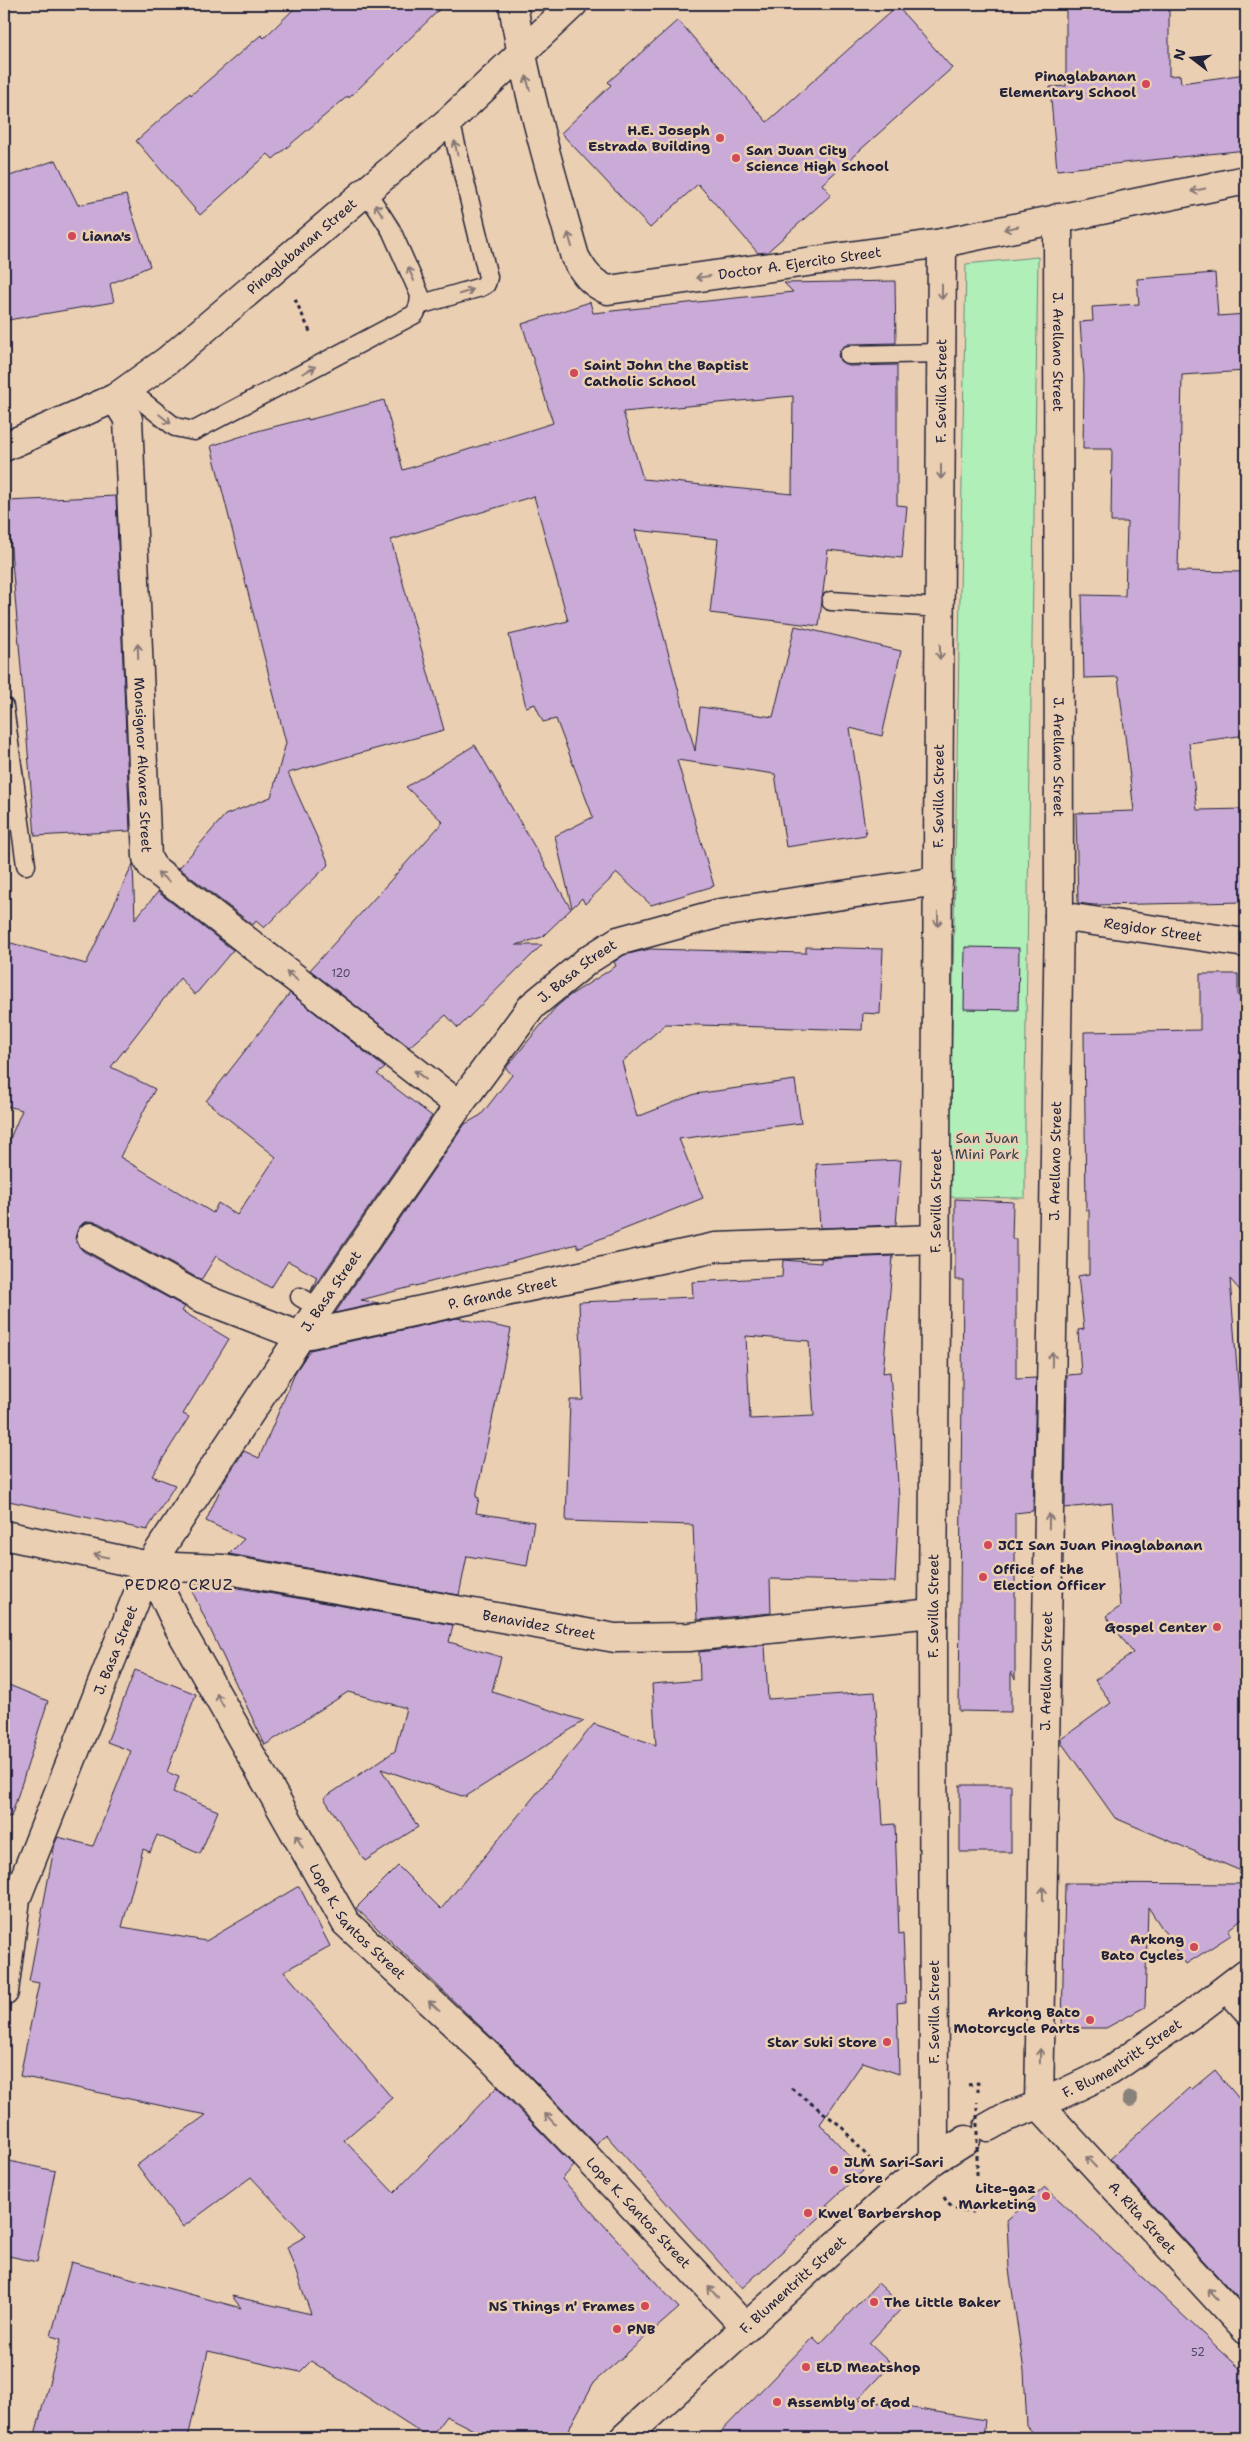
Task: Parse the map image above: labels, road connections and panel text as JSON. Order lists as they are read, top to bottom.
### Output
{
  "streets": {
    "street": [
      "Pinaglabanan Street",
      "Doctor A. Ejercito Street",
      "J. Arellano Street",
      "F. Sevilla Street",
      "Monsignor Alvarez Street",
      "Regidor Street",
      "J. Basa Street",
      "P. Grande Street",
      "Benavidez Street",
      "Lope K. Santos Street",
      "F. Blumentritt Street",
      "A. Rita Street"
    ]
  },
  "crossings": [
    ["Pinaglabanan Street", "Doctor A. Ejercito Street"],
    ["Pinaglabanan Street", "Monsignor Alvarez Street"],
    ["Doctor A. Ejercito Street", "J. Arellano Street"],
    ["Doctor A. Ejercito Street", "F. Sevilla Street"],
    ["J. Arellano Street", "Regidor Street"],
    ["J. Arellano Street", "F. Blumentritt Street"],
    ["J. Arellano Street", "A. Rita Street"],
    ["F. Sevilla Street", "J. Basa Street"],
    ["F. Sevilla Street", "P. Grande Street"],
    ["F. Sevilla Street", "Benavidez Street"],
    ["F. Sevilla Street", "F. Blumentritt Street"],
    ["Monsignor Alvarez Street", "J. Basa Street"],
    ["J. Basa Street", "P. Grande Street"],
    ["J. Basa Street", "Benavidez Street"],
    ["J. Basa Street", "Lope K. Santos Street"],
    ["Benavidez Street", "Lope K. Santos Street"],
    ["Lope K. Santos Street", "F. Blumentritt Street"],
    ["F. Blumentritt Street", "A. Rita Street"]
  ],
  "one_way": [
    "Doctor A. Ejercito Street",
    "J. Arellano Street",
    "F. Sevilla Street",
    "Monsignor Alvarez Street",
    "Lope K. Santos Street",
    "A. Rita Street"
  ],
  "districts": ["PEDRO CRUZ"],
  "parks": ["San Juan Mini Park"],
  "places": [
    "Pinaglabanan Elementary School",
    "H.E. Joseph Estrada Building",
    "San Juan City Science High School",
    "Liana's",
    "Saint John the Baptist Catholic School",
    "JCI San Juan Pinaglabanan",
    "Office of the Election Officer",
    "Gospel Center",
    "Arkong Bato Cycles",
    "Arkong Bato Motorcycle Parts",
    "Star Suki Store",
    "JLM Sari-Sari Store",
    "Lite-gaz Marketing",
    "Kwel Barbershop",
    "The Little Baker",
    "NS Things n' Frames",
    "PNB",
    "ELD Meatshop",
    "Assembly of God"
  ],
  "house_numbers": ["120", "52"],
  "north": "left"
}
